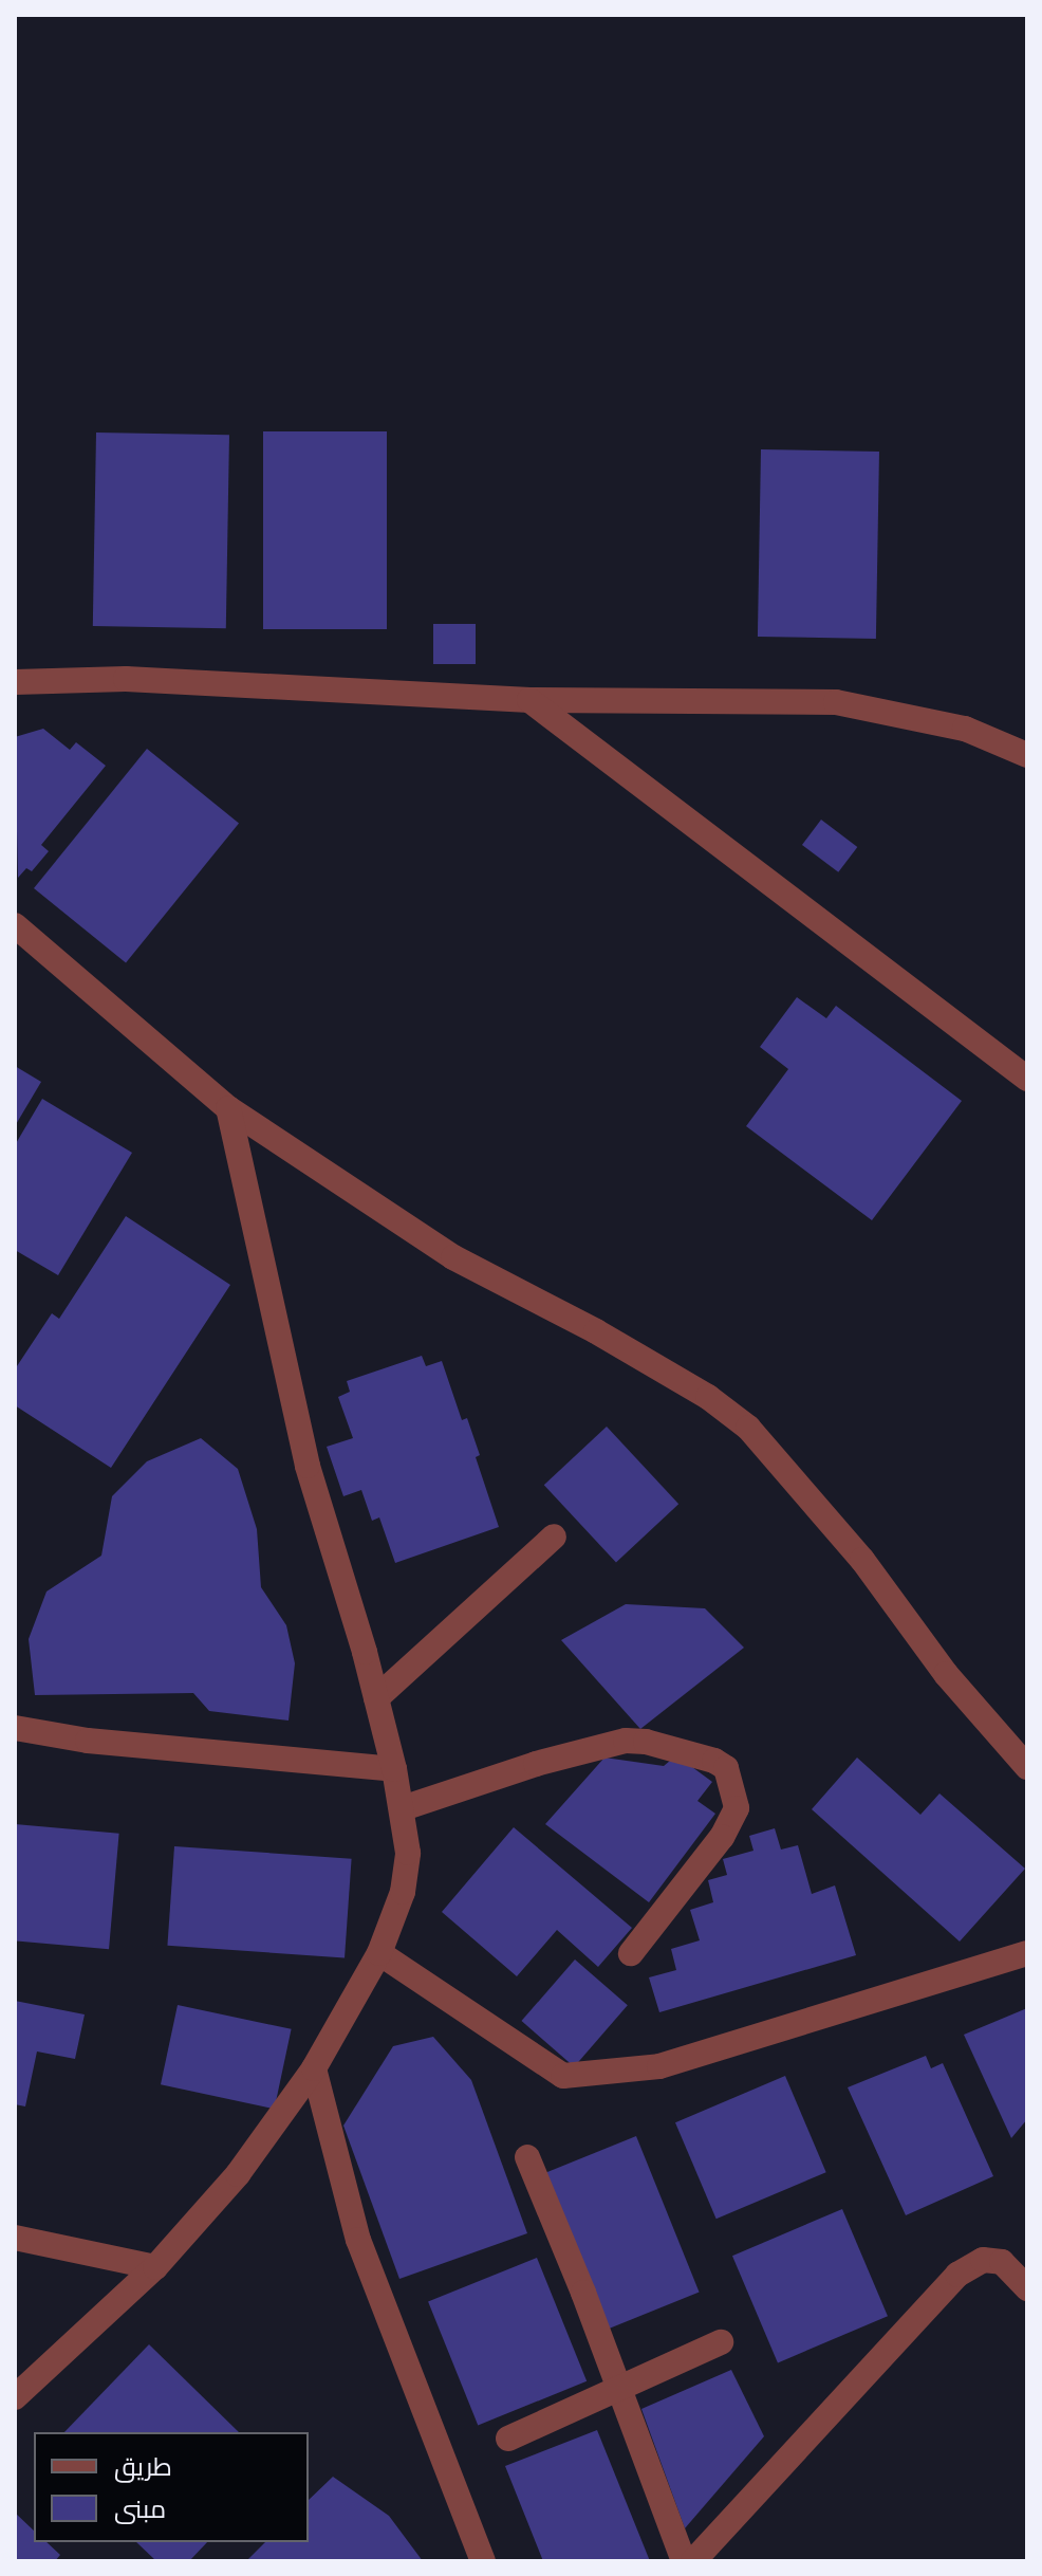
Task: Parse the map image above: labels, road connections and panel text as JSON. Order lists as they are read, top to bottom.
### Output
{
  "legend": ["طريق", "مبنى"]
}
